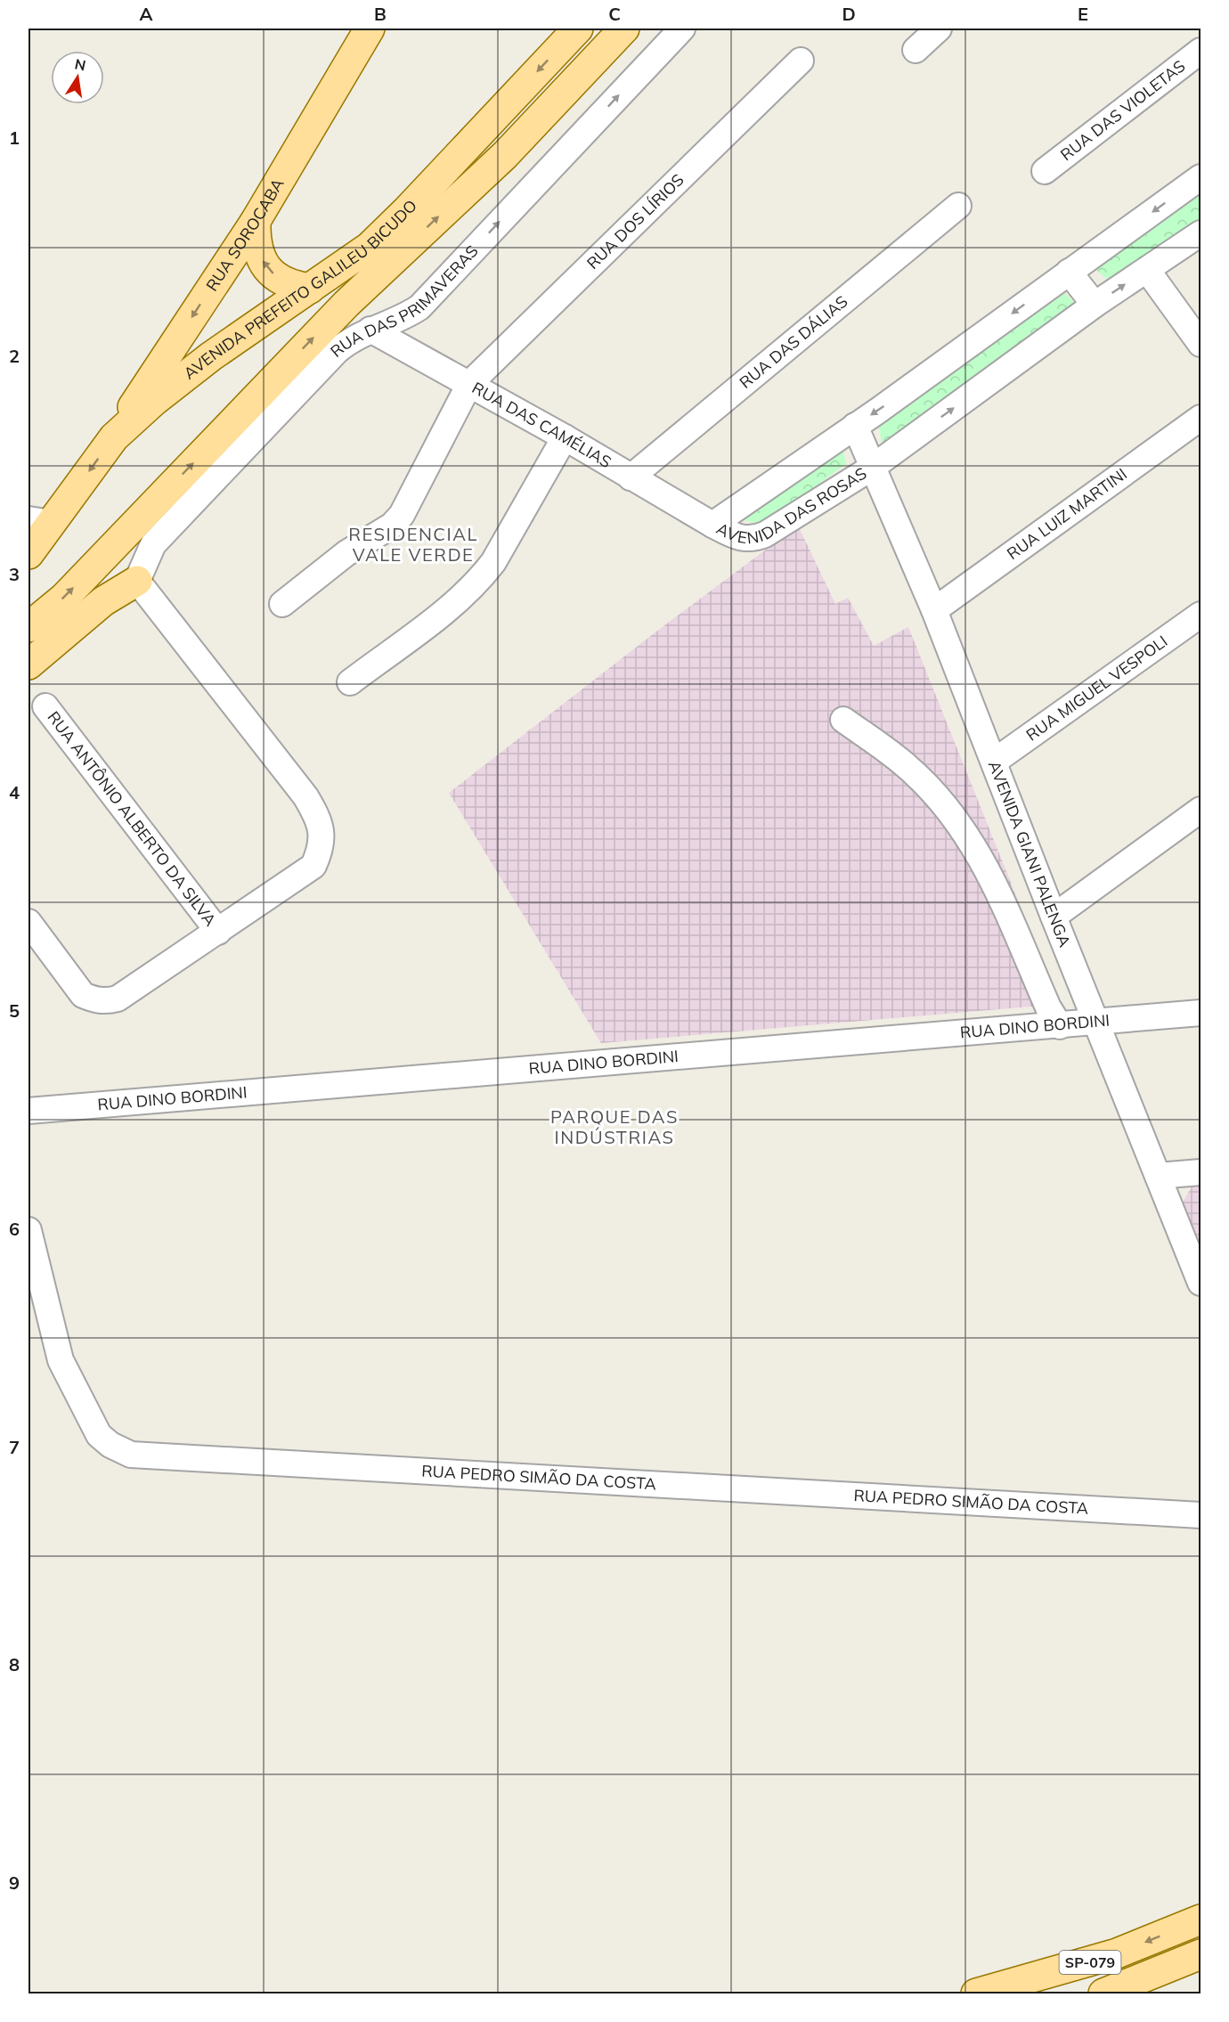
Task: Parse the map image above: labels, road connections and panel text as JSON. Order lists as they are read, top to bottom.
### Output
{
  "streets": {
    "main road": ["RUA SOROCABA", "AVENIDA PREFEITO GALILEU BICUDO", "SP-079"],
    "street": [
      "RUA DAS VIOLETAS",
      "RUA DOS LÍRIOS",
      "RUA DAS PRIMAVERAS",
      "RUA DAS DÁLIAS",
      "RUA DAS CAMÉLIAS",
      "AVENIDA DAS ROSAS",
      "RUA LUIZ MARTINI",
      "RUA MIGUEL VESPOLI",
      "RUA ANTÔNIO ALBERTO DA SILVA",
      "AVENIDA GIANI PALENGA",
      "RUA DINO BORDINI",
      "RUA PEDRO SIMÃO DA COSTA"
    ]
  },
  "crossings": [
    ["RUA DOS LÍRIOS", "RUA DAS CAMÉLIAS"],
    ["RUA SOROCABA", "AVENIDA PREFEITO GALILEU BICUDO"],
    ["RUA DAS PRIMAVERAS", "RUA DAS CAMÉLIAS"],
    ["RUA DAS DÁLIAS", "RUA DAS CAMÉLIAS"],
    ["RUA DAS CAMÉLIAS", "AVENIDA DAS ROSAS"],
    ["AVENIDA DAS ROSAS", "AVENIDA GIANI PALENGA"],
    ["RUA LUIZ MARTINI", "AVENIDA GIANI PALENGA"],
    ["RUA MIGUEL VESPOLI", "AVENIDA GIANI PALENGA"],
    ["AVENIDA GIANI PALENGA", "RUA DINO BORDINI"]
  ],
  "one_way": ["RUA DAS PRIMAVERAS"],
  "districts": ["RESIDENCIAL VALE VERDE", "PARQUE DAS INDÚSTRIAS"],
  "north": "top",
  "grid": {
    "columns": [
      "A",
      "B",
      "C",
      "D",
      "E"
    ],
    "rows": [
      "1",
      "2",
      "3",
      "4",
      "5",
      "6",
      "7",
      "8",
      "9"
    ]
  }
}
